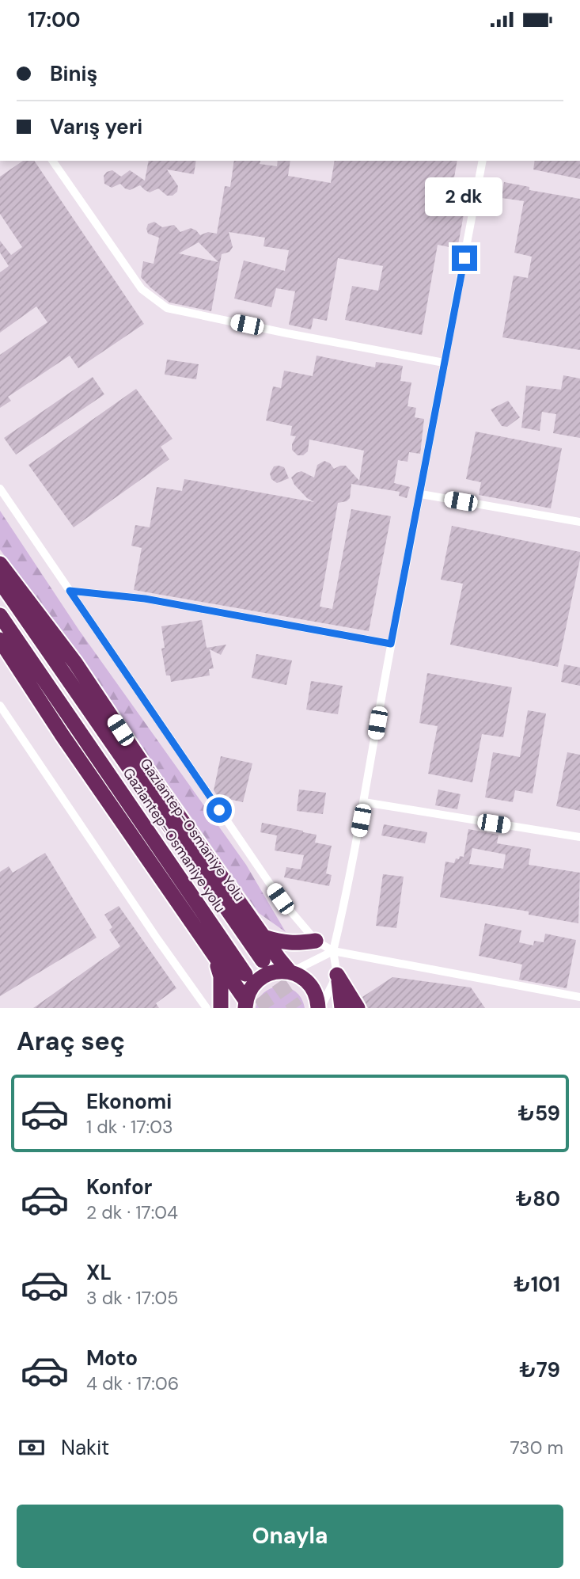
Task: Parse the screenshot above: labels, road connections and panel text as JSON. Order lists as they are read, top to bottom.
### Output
{
  "streets": {
    "highway": ["Gaziantep-Osmaniye Yolu", "Gaziantep-Osmaniye yolu"]
  },
  "page": {
    "status": "17:00",
    "banner": ["Biniş", "Varış yeri"],
    "bubble": "2 dk",
    "heading": "Araç seç",
    "list": [
      {
        "name": "Ekonomi",
        "note": "1 dk · 17:03",
        "value": "₺59"
      },
      {
        "name": "Konfor",
        "note": "2 dk · 17:04",
        "value": "₺80"
      },
      {
        "name": "XL",
        "note": "3 dk · 17:05",
        "value": "₺101"
      },
      {
        "name": "Moto",
        "note": "4 dk · 17:06",
        "value": "₺79"
      }
    ],
    "pay": ["Nakit", "730 m"],
    "buttons": "Onayla"
  }
}
